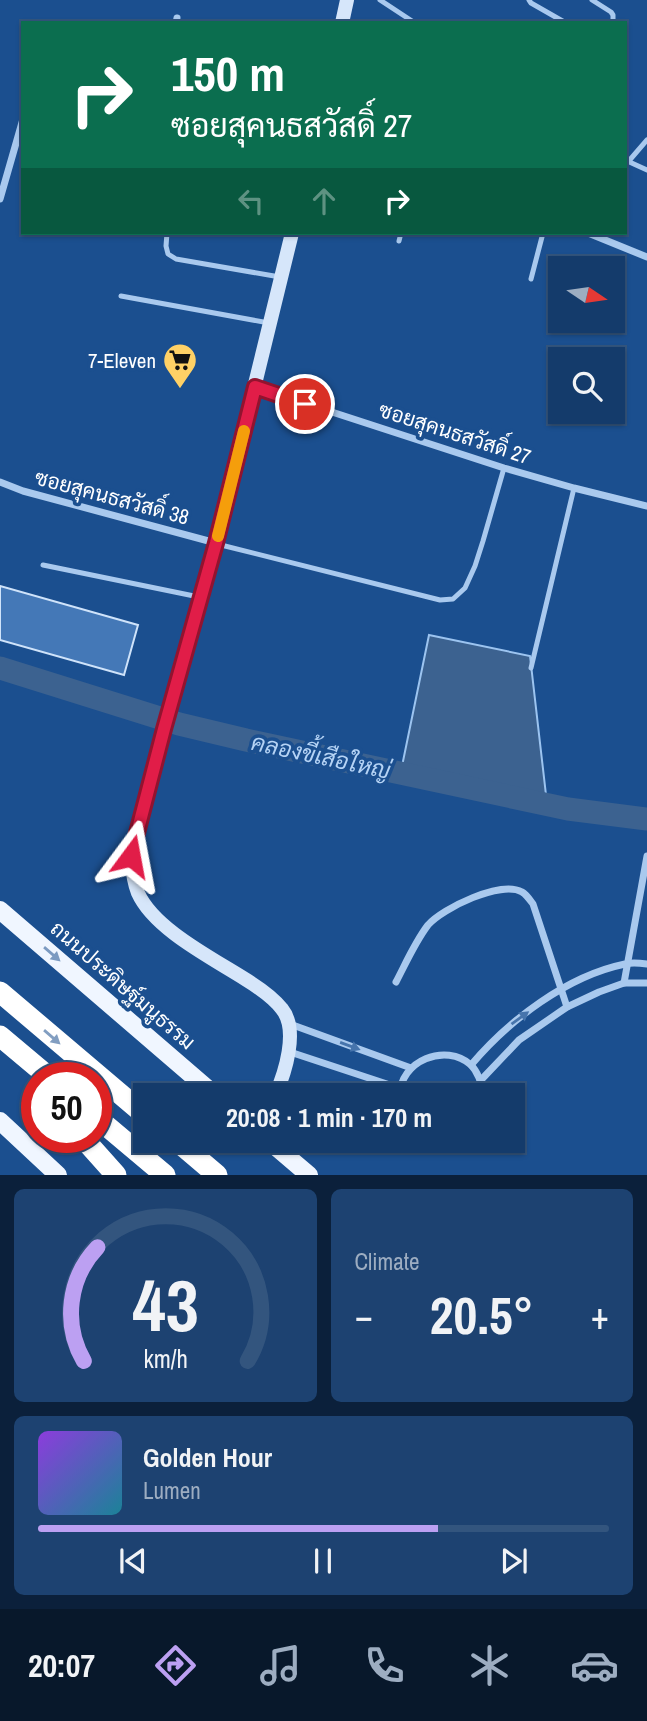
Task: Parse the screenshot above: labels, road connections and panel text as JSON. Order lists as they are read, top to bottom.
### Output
{
  "streets": {
    "main road": ["ถนนประดิษฐ์มนูธรรม"],
    "street": ["ซอยสุคนธสวัสดิ์ 27", "ซอยสุคนธสวัสดิ์ 38"]
  },
  "one_way": ["ถนนประดิษฐ์มนูธรรม"],
  "water": ["คลองขี้เสือใหญ่"],
  "places": {
    "supermarket": ["7-Eleven"]
  },
  "north": "right",
  "page": {
    "turn": ["150 m", "ซอยสุคนธสวัสดิ์ 27"],
    "limit": "50",
    "trip": "20:08 · 1 min · 170 m",
    "tile": "Climate",
    "heat": ["−", "20.5°", "+"],
    "song": ["Golden Hour", "Lumen"],
    "tabs": "20:07",
    "gauge": ["43", "km/h"]
  }
}
